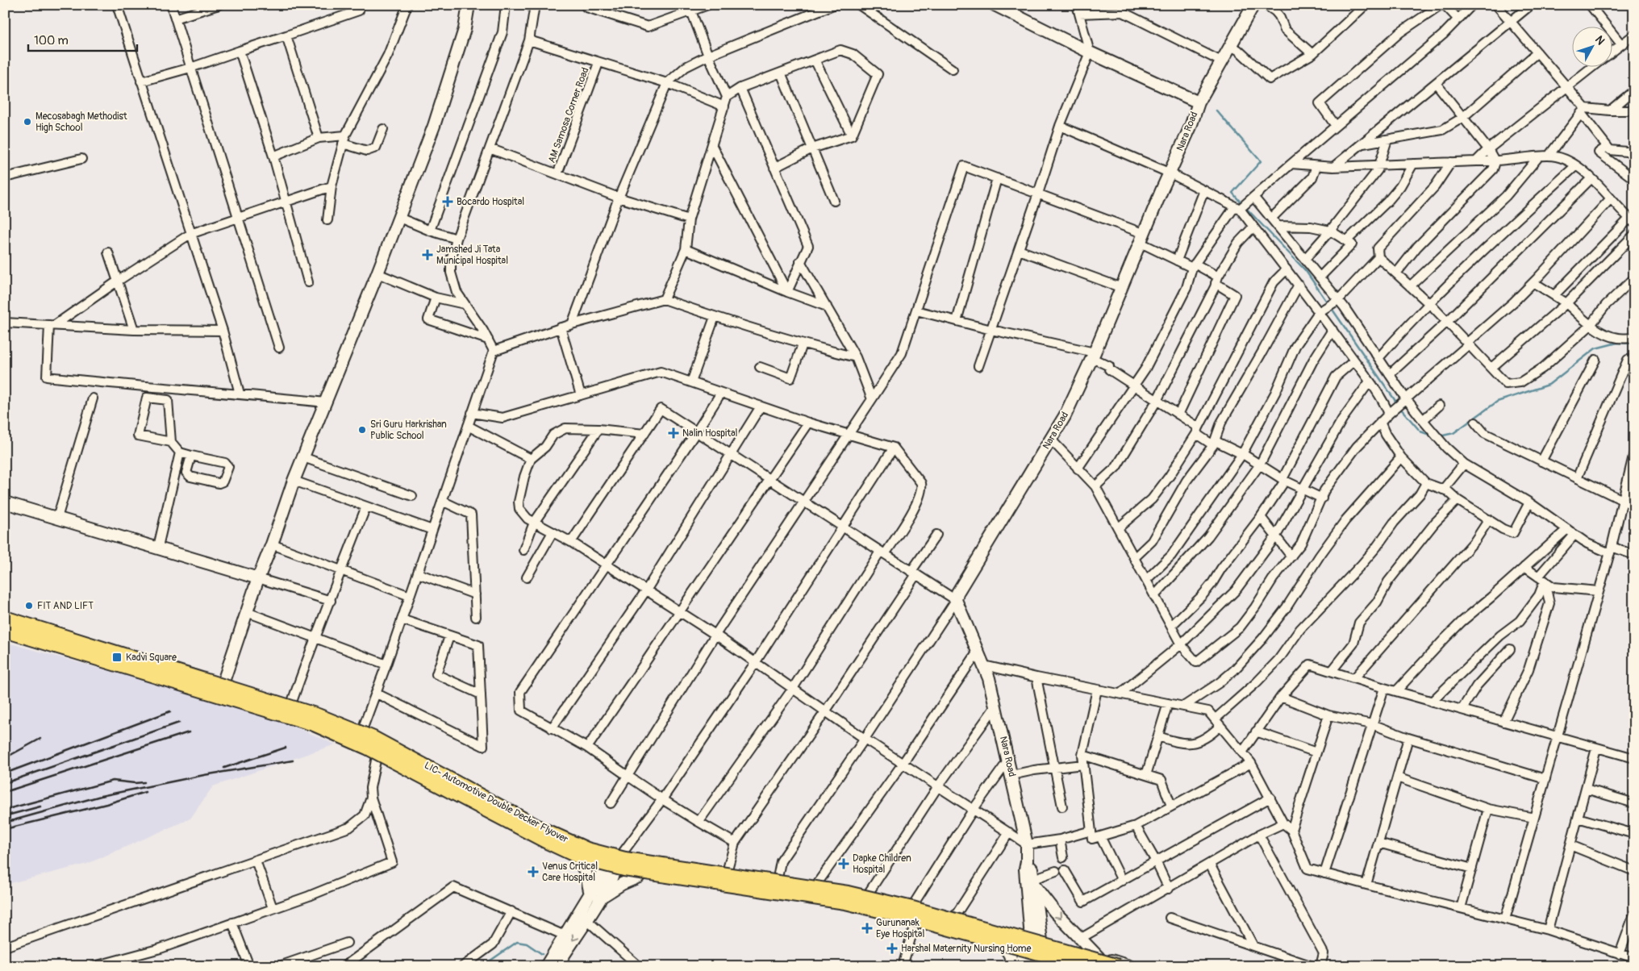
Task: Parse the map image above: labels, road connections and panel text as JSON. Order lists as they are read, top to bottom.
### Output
{
  "streets": {
    "main road": ["Nara Road", "LIC- Automotive Double Decker Flyover"],
    "street": ["AM Samosa Corner Road"]
  },
  "places": {
    "other": ["Mecosabagh Methodist High School", "Sri Guru Harkrishan Public School", "FIT AND LIFT"],
    "health": [
      "Bocardo Hospital",
      "Jamshed Ji Tata Municipal Hospital",
      "Nalin Hospital",
      "Dapke Children Hospital",
      "Venus Critical Care Hospital",
      "Gurunanak Eye Hospital",
      "Harshal Maternity Nursing Home"
    ],
    "transit": ["Kadvi Square"]
  },
  "scale_bar": "100 m",
  "north": "top right"
}
